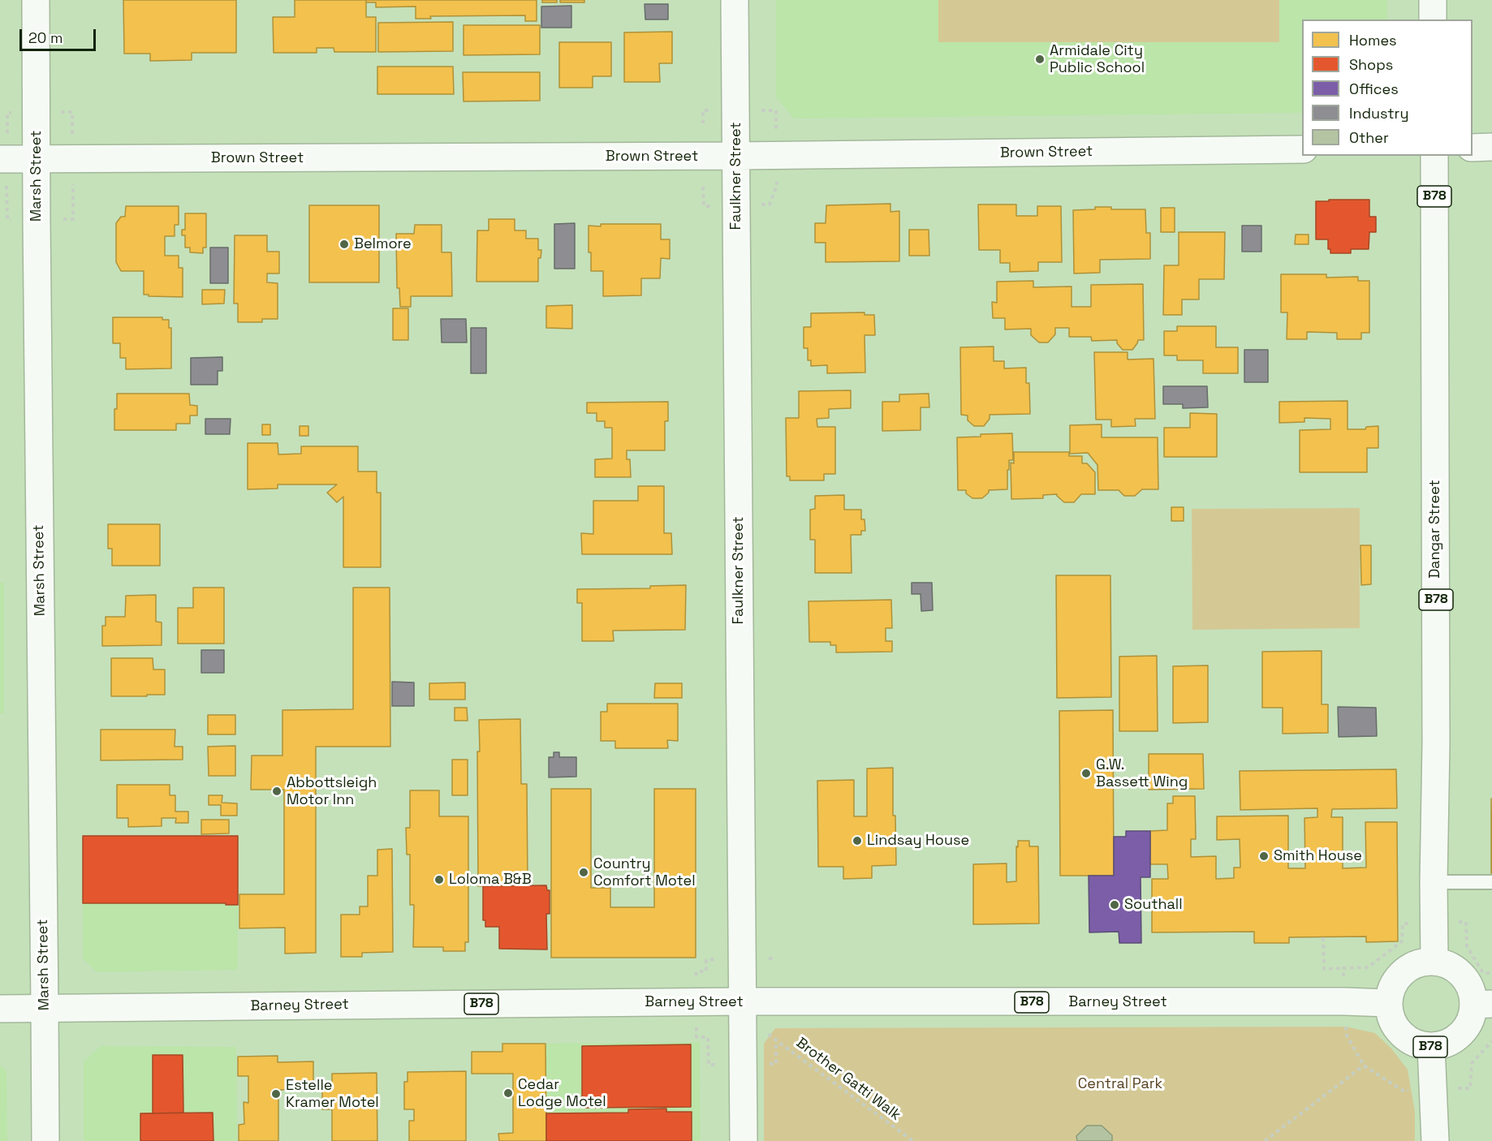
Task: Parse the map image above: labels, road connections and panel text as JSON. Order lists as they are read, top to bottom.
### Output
{
  "streets": {
    "street": [
      "Brown Street",
      "Marsh Street",
      "Faulkner Street",
      "B78",
      "Dangar Street",
      "Barney Street"
    ],
    "path": ["Brother Gatti Walk"]
  },
  "crossings": [
    ["Brown Street", "Marsh Street"],
    ["Brown Street", "Faulkner Street"],
    ["Marsh Street", "Barney Street"],
    ["Faulkner Street", "Barney Street"],
    ["B78", "Dangar Street"],
    ["B78", "Barney Street"],
    ["Dangar Street", "Barney Street"]
  ],
  "parks": ["Central Park"],
  "places": [
    "Armidale City Public School",
    "Belmore",
    "G.W. Bassett Wing",
    "Abbottsleigh Motor Inn",
    "Lindsay House",
    "Smith House",
    "Country Comfort Motel",
    "Loloma B&B",
    "Southall",
    "Cedar Lodge Motel",
    "Estelle Kramer Motel"
  ],
  "legend": [
    "Homes",
    "Shops",
    "Offices",
    "Industry",
    "Other"
  ],
  "scale_bar": "20 m"
}
